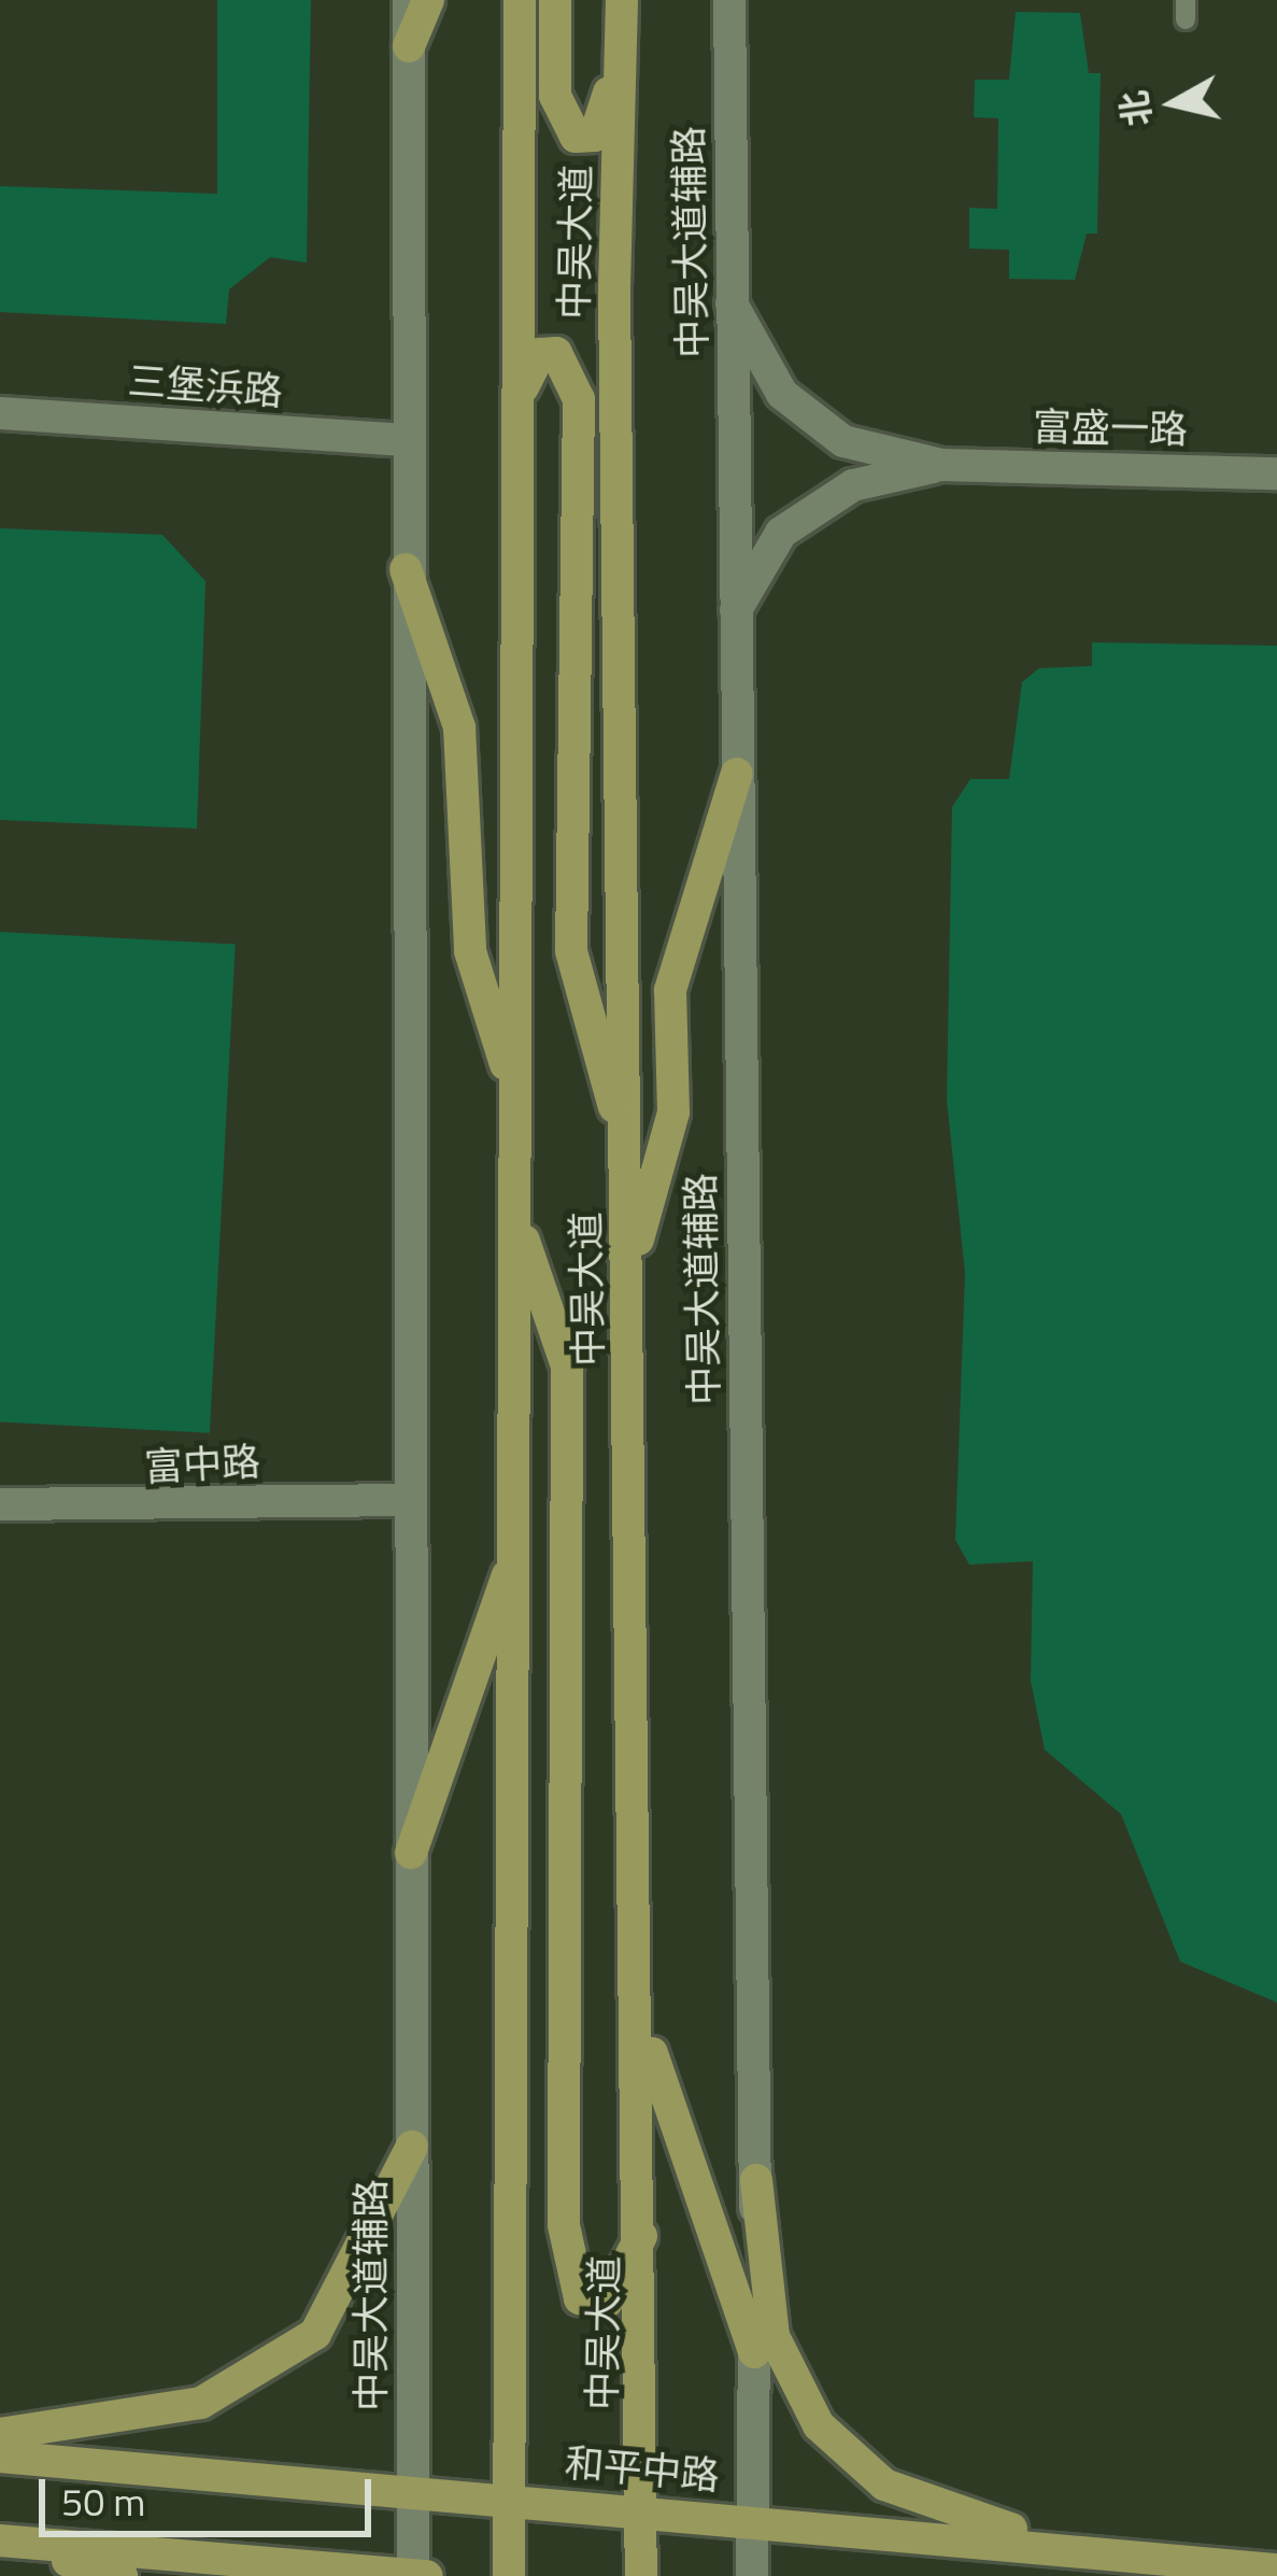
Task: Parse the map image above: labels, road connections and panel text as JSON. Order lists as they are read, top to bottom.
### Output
{
  "streets": {
    "main road": [
      "中吴大道",
      "中吴大道辅路",
      "三堡浜路",
      "富盛一路",
      "富中路",
      "和平中路"
    ]
  },
  "crossings": [
    ["中吴大道", "和平中路"],
    ["中吴大道辅路", "三堡浜路"],
    ["中吴大道辅路", "富中路"],
    ["中吴大道辅路", "和平中路"]
  ],
  "scale_bar": "50 m",
  "north": "left"
}
